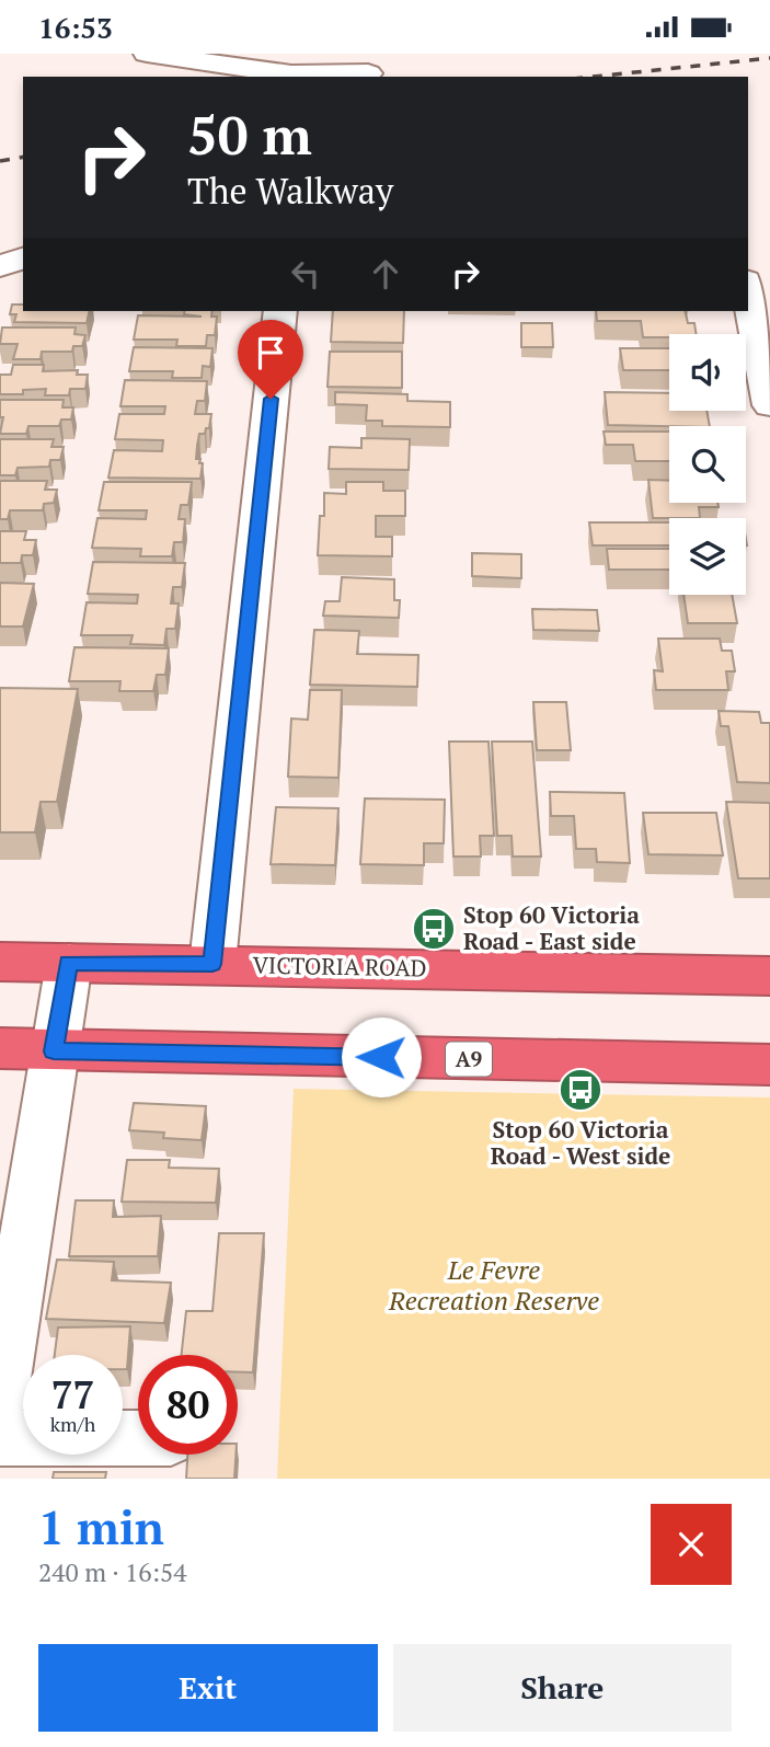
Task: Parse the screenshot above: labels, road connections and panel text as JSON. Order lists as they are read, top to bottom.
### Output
{
  "streets": {
    "highway": ["VICTORIA ROAD", "A9"]
  },
  "parks": ["Le Fevre Recreation Reserve"],
  "places": {
    "bus stop": ["Stop 60 Victoria Road - East side", "Stop 60 Victoria Road - West side"]
  },
  "page": {
    "status": "16:53",
    "turn": ["50 m", "The Walkway"],
    "speed": "77 km/h",
    "limit": "80",
    "heading": ["1 min", "240 m · 16:54"],
    "buttons": ["Exit", "Share"]
  }
}
